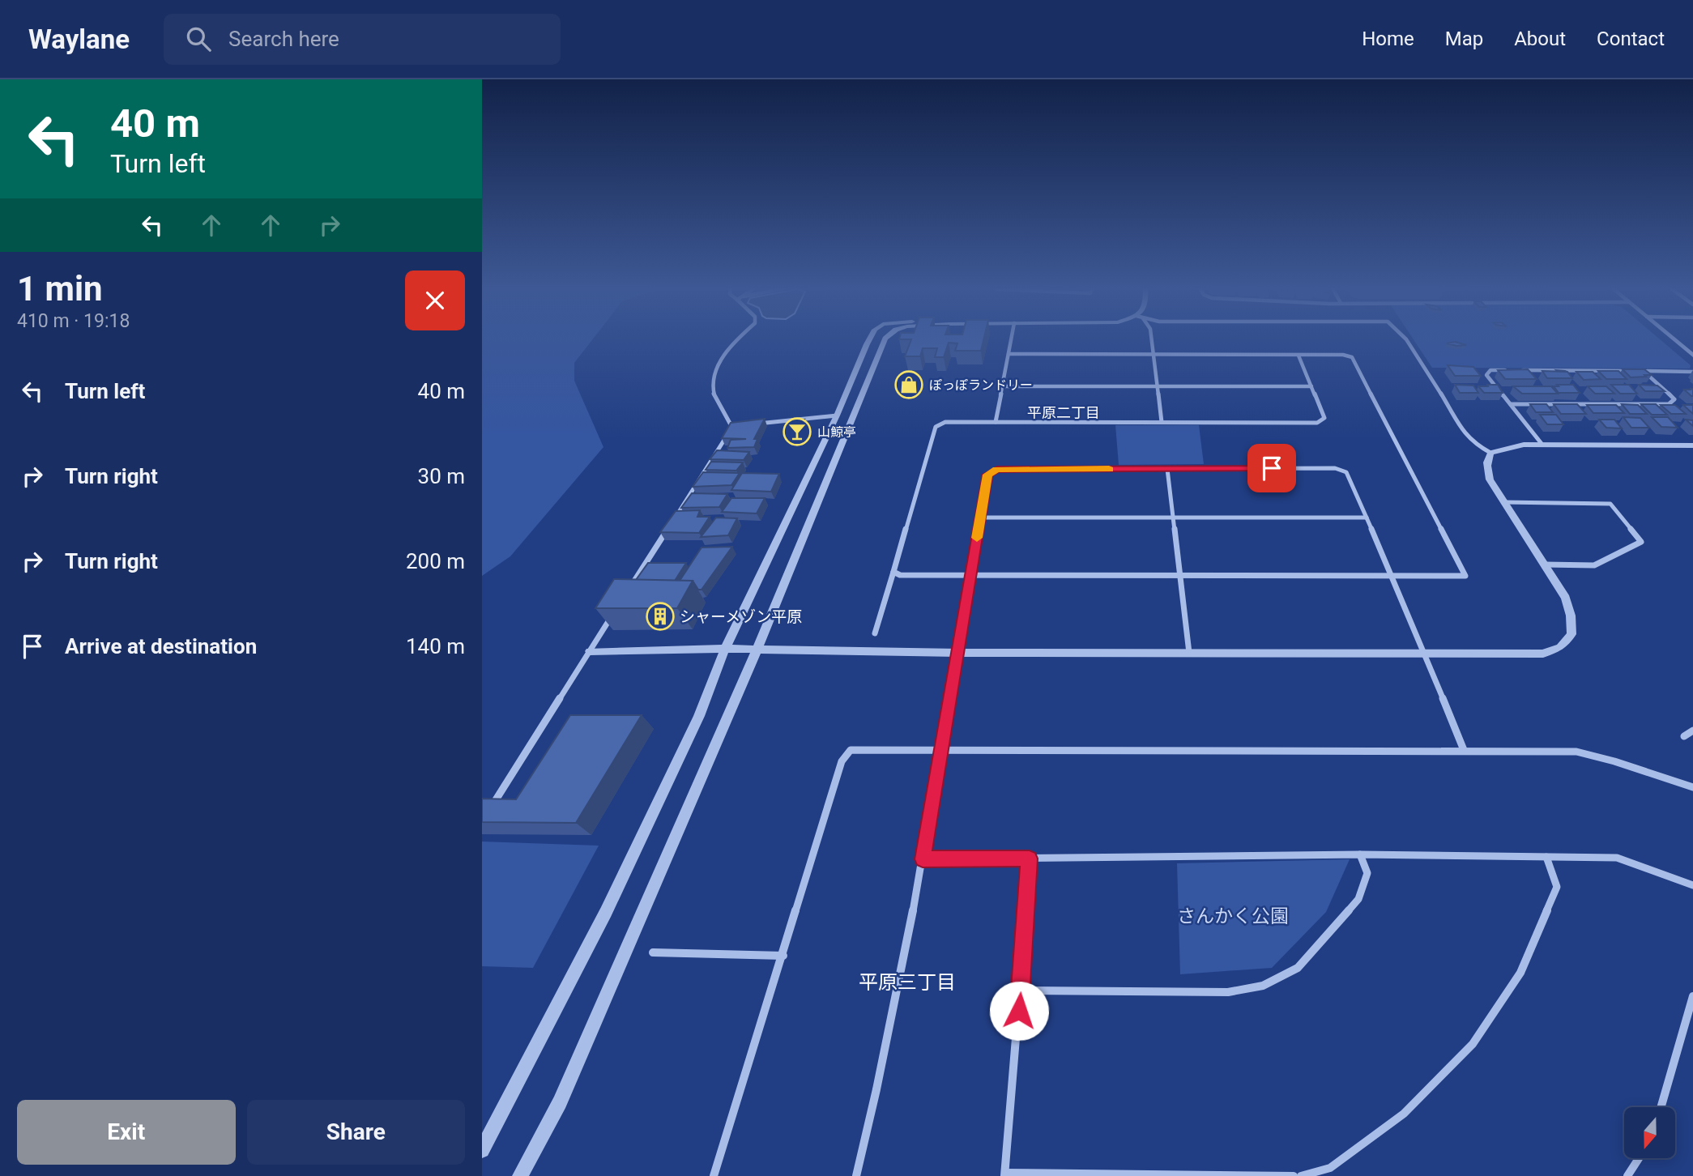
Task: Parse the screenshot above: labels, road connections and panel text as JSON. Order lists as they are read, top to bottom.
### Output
{
  "districts": ["平原二丁目", "平原三丁目"],
  "parks": ["さんかく公園"],
  "places": {
    "shop": ["ぽっぽランドリー"],
    "bar": ["山鯨亭"],
    "building": ["シャーメゾン平原"]
  },
  "north": "bottom",
  "page": {
    "header": "Waylane",
    "search": "Search here",
    "nav": [
      "Home",
      "Map",
      "About",
      "Contact"
    ],
    "turn": ["40 m", "Turn left"],
    "heading": ["1 min", "410 m · 19:18"],
    "list": [
      {
        "name": "Turn left",
        "value": "40 m"
      },
      {
        "name": "Turn right",
        "value": "30 m"
      },
      {
        "name": "Turn right",
        "value": "200 m"
      },
      {
        "name": "Arrive at destination",
        "value": "140 m"
      }
    ],
    "buttons": ["Exit", "Share"]
  }
}
